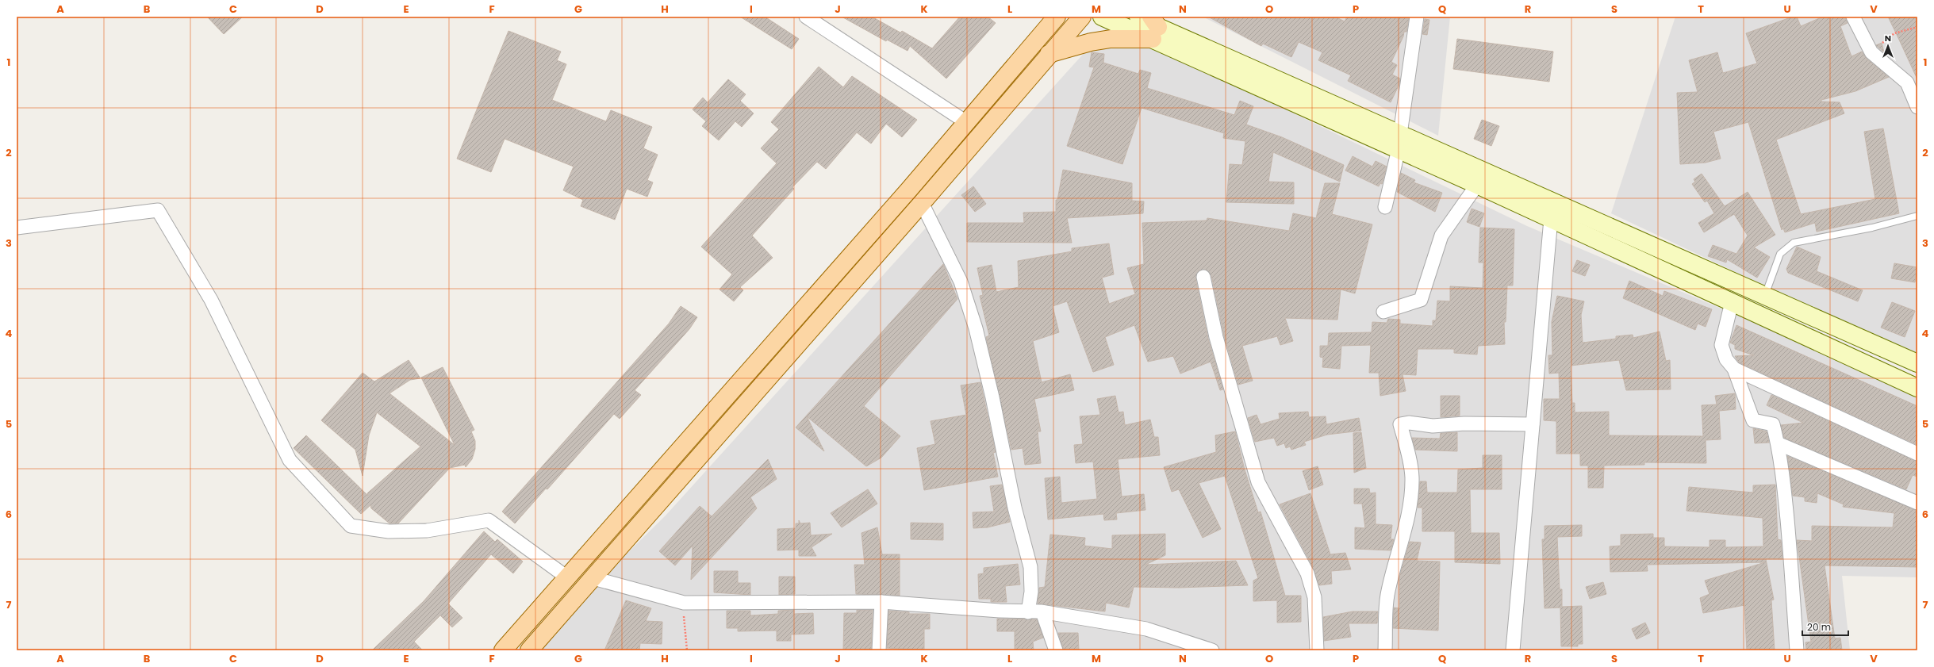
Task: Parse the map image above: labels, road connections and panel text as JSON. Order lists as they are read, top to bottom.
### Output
{
  "scale_bar": "20 m",
  "north": "top",
  "grid": {
    "columns": [
      "A",
      "B",
      "C",
      "D",
      "E",
      "F",
      "G",
      "H",
      "I",
      "J",
      "K",
      "L",
      "M",
      "N",
      "O",
      "P",
      "Q",
      "R",
      "S",
      "T",
      "U",
      "V"
    ],
    "rows": [
      "1",
      "2",
      "3",
      "4",
      "5",
      "6",
      "7"
    ]
  }
}
